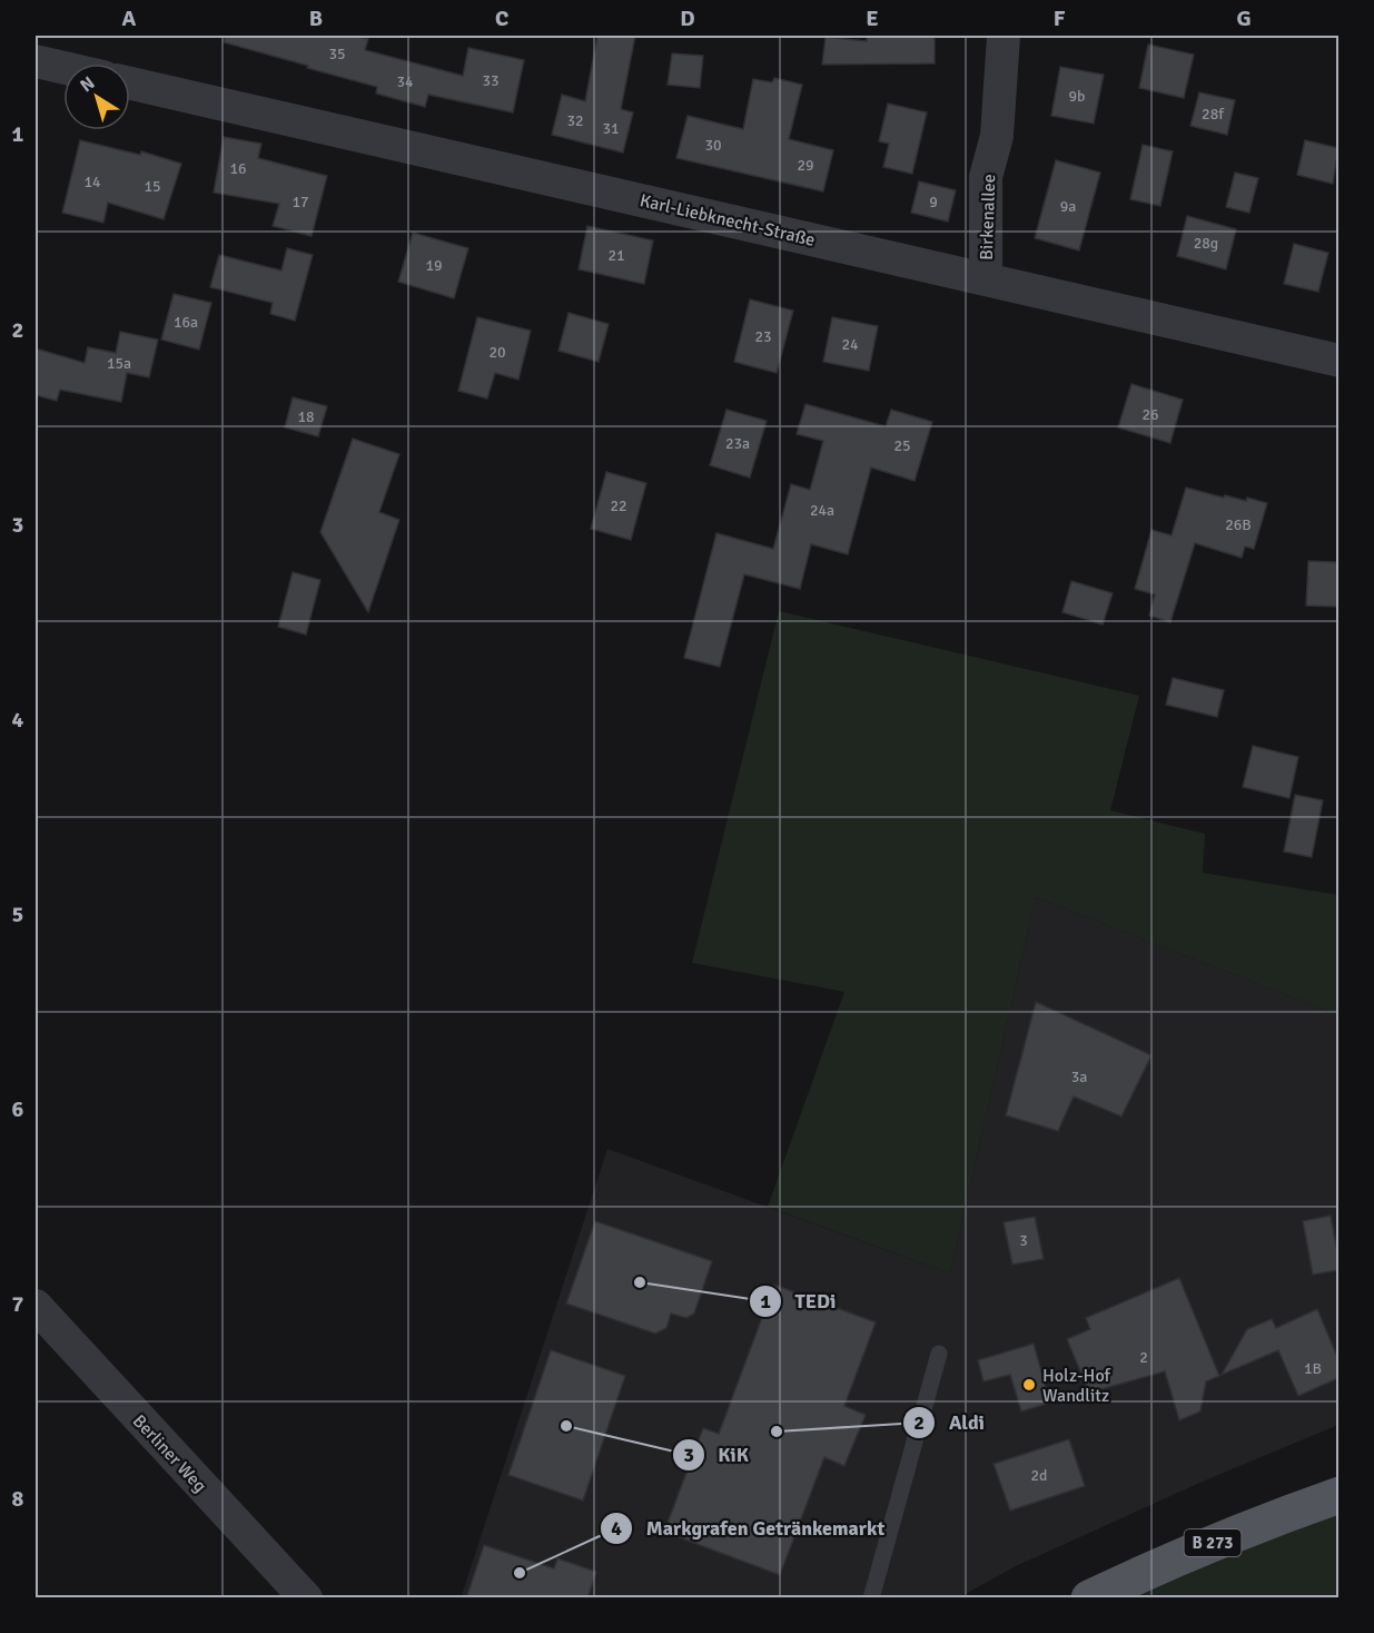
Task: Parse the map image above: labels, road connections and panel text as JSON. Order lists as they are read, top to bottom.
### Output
{
  "streets": {
    "main road": ["B 273"],
    "street": ["Birkenallee", "Karl-Liebknecht-Straße", "Berliner Weg"]
  },
  "crossings": [
    ["Birkenallee", "Karl-Liebknecht-Straße"]
  ],
  "places": [
    "TEDi",
    "Holz-Hof Wandlitz",
    "KiK",
    "Aldi",
    "Markgrafen Getränkemarkt"
  ],
  "house_numbers": [
    "35",
    "33",
    "34",
    "9b",
    "28f",
    "32",
    "31",
    "30",
    "29",
    "16",
    "14",
    "15",
    "17",
    "9",
    "9a",
    "28g",
    "21",
    "19",
    "16a",
    "23",
    "24",
    "20",
    "15a",
    "26",
    "18",
    "23a",
    "25",
    "22",
    "24a",
    "26B",
    "3a",
    "3",
    "2",
    "1B",
    "2d"
  ],
  "north": "top left",
  "grid": {
    "columns": [
      "A",
      "B",
      "C",
      "D",
      "E",
      "F",
      "G"
    ],
    "rows": [
      "1",
      "2",
      "3",
      "4",
      "5",
      "6",
      "7",
      "8"
    ]
  }
}
